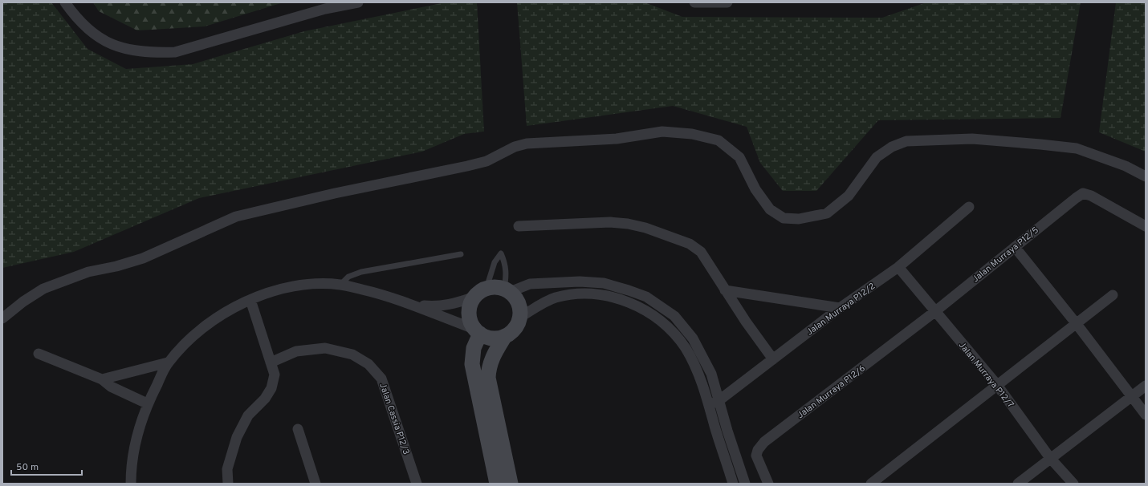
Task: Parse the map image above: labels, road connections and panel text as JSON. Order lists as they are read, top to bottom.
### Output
{
  "streets": {
    "street": [
      "Jalan Murraya P12/5",
      "Jalan Murraya P12/2",
      "Jalan Murraya P12/7",
      "Jalan Murraya P12/6",
      "Jalan Cassia P12/3"
    ]
  },
  "crossings": [
    ["Jalan Murraya P12/5", "Jalan Murraya P12/7"],
    ["Jalan Murraya P12/5", "Jalan Murraya P12/6"],
    ["Jalan Murraya P12/2", "Jalan Murraya P12/7"],
    ["Jalan Murraya P12/7", "Jalan Murraya P12/6"]
  ],
  "scale_bar": "50 m"
}
